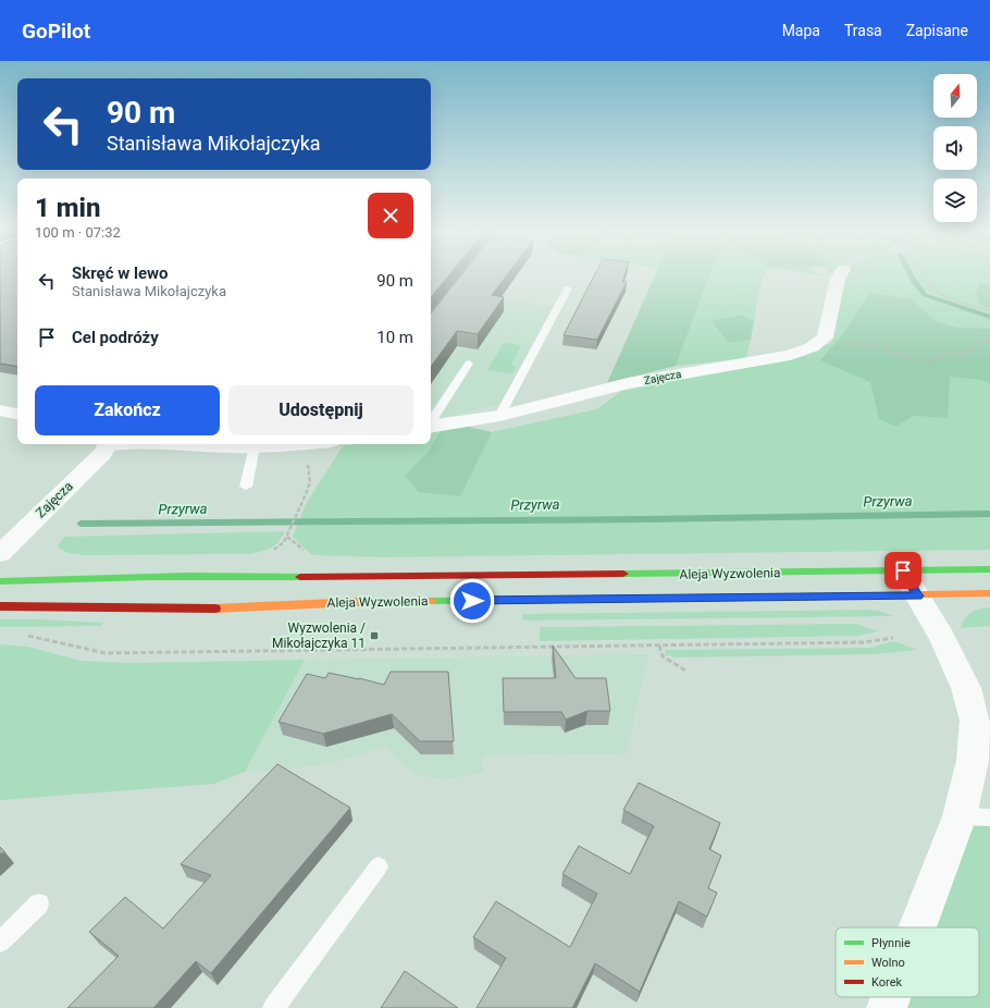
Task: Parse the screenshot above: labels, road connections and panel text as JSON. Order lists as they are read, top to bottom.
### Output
{
  "streets": {
    "main road": ["Aleja Wyzwolenia"],
    "street": ["Zajęcza"]
  },
  "water": ["Przyrwa"],
  "places": {
    "transit": ["Wyzwolenia / Mikołajczyka 11"]
  },
  "legend": ["Płynnie", "Wolno", "Korek"],
  "north": "top",
  "page": {
    "header": "GoPilot",
    "nav": ["Mapa", "Trasa", "Zapisane"],
    "turn": ["90 m", "Stanisława Mikołajczyka"],
    "heading": ["1 min", "100 m · 07:32"],
    "list": [
      {
        "name": "Skręć w lewo",
        "note": "Stanisława Mikołajczyka",
        "value": "90 m"
      },
      {
        "name": "Cel podróży",
        "value": "10 m"
      }
    ],
    "buttons": ["Zakończ", "Udostępnij"]
  }
}
